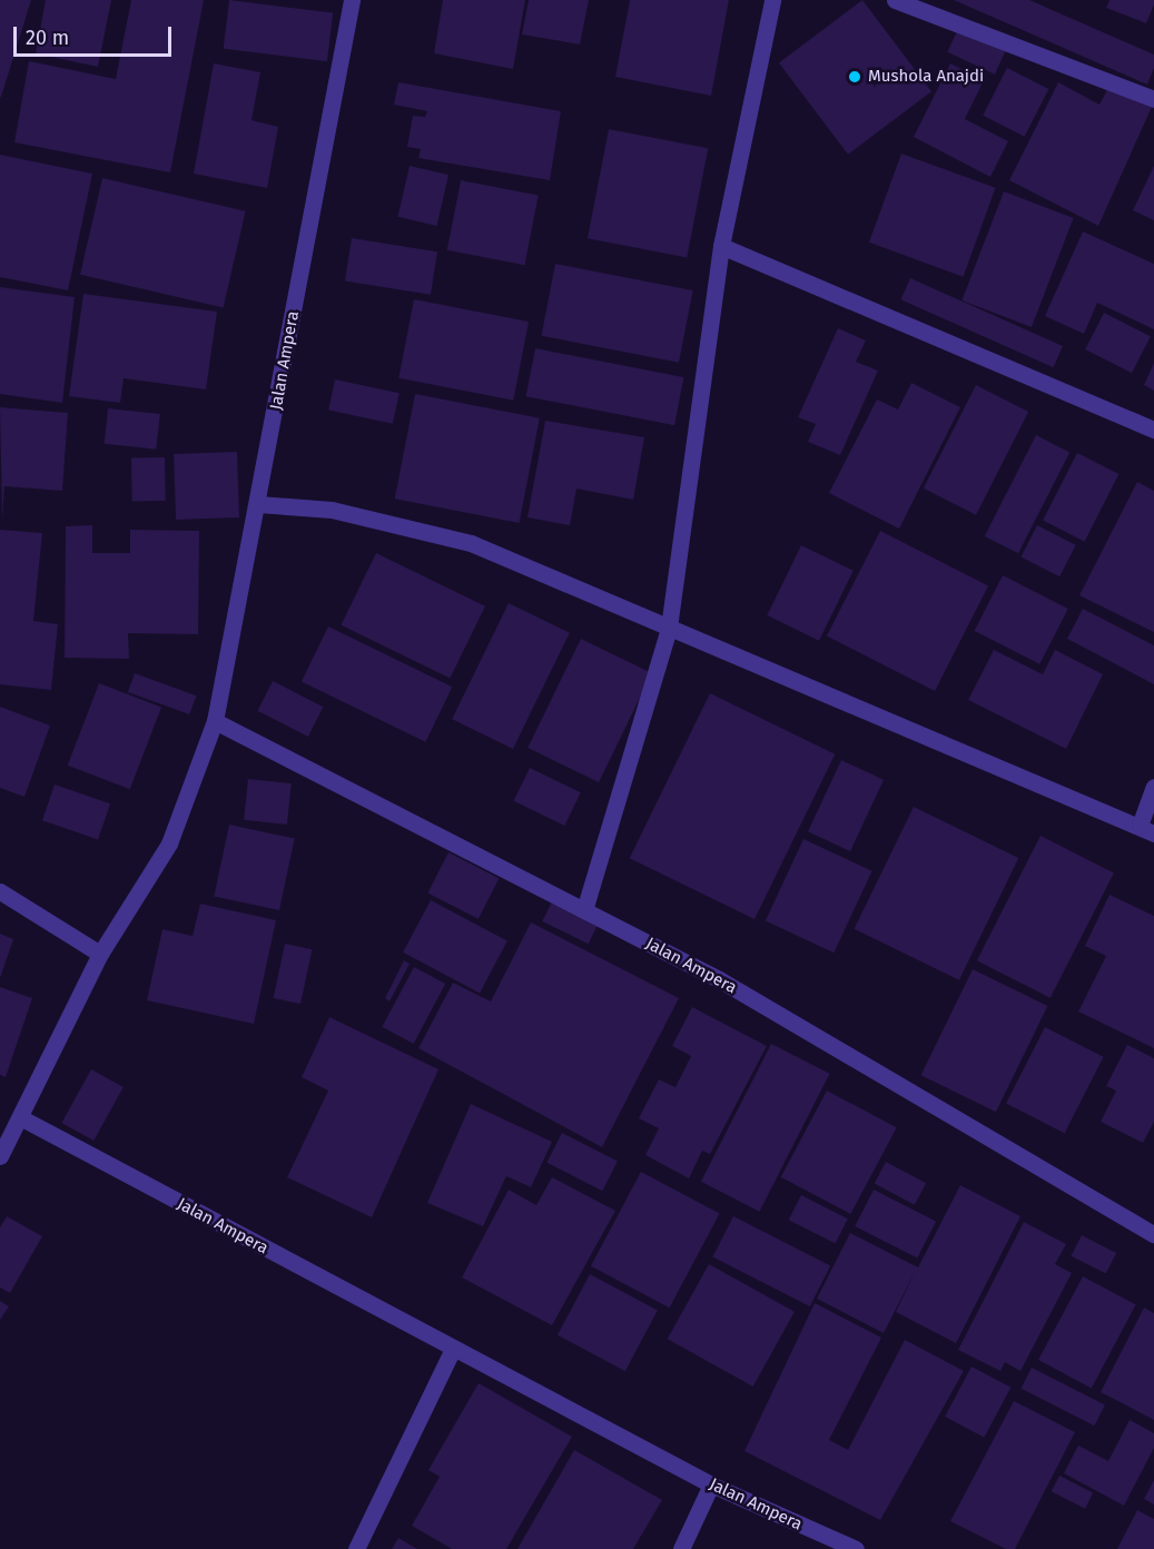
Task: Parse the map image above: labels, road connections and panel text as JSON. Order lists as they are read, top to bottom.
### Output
{
  "streets": {
    "street": ["Jalan Ampera"]
  },
  "places": ["Mushola Anajdi"],
  "scale_bar": "20 m"
}
